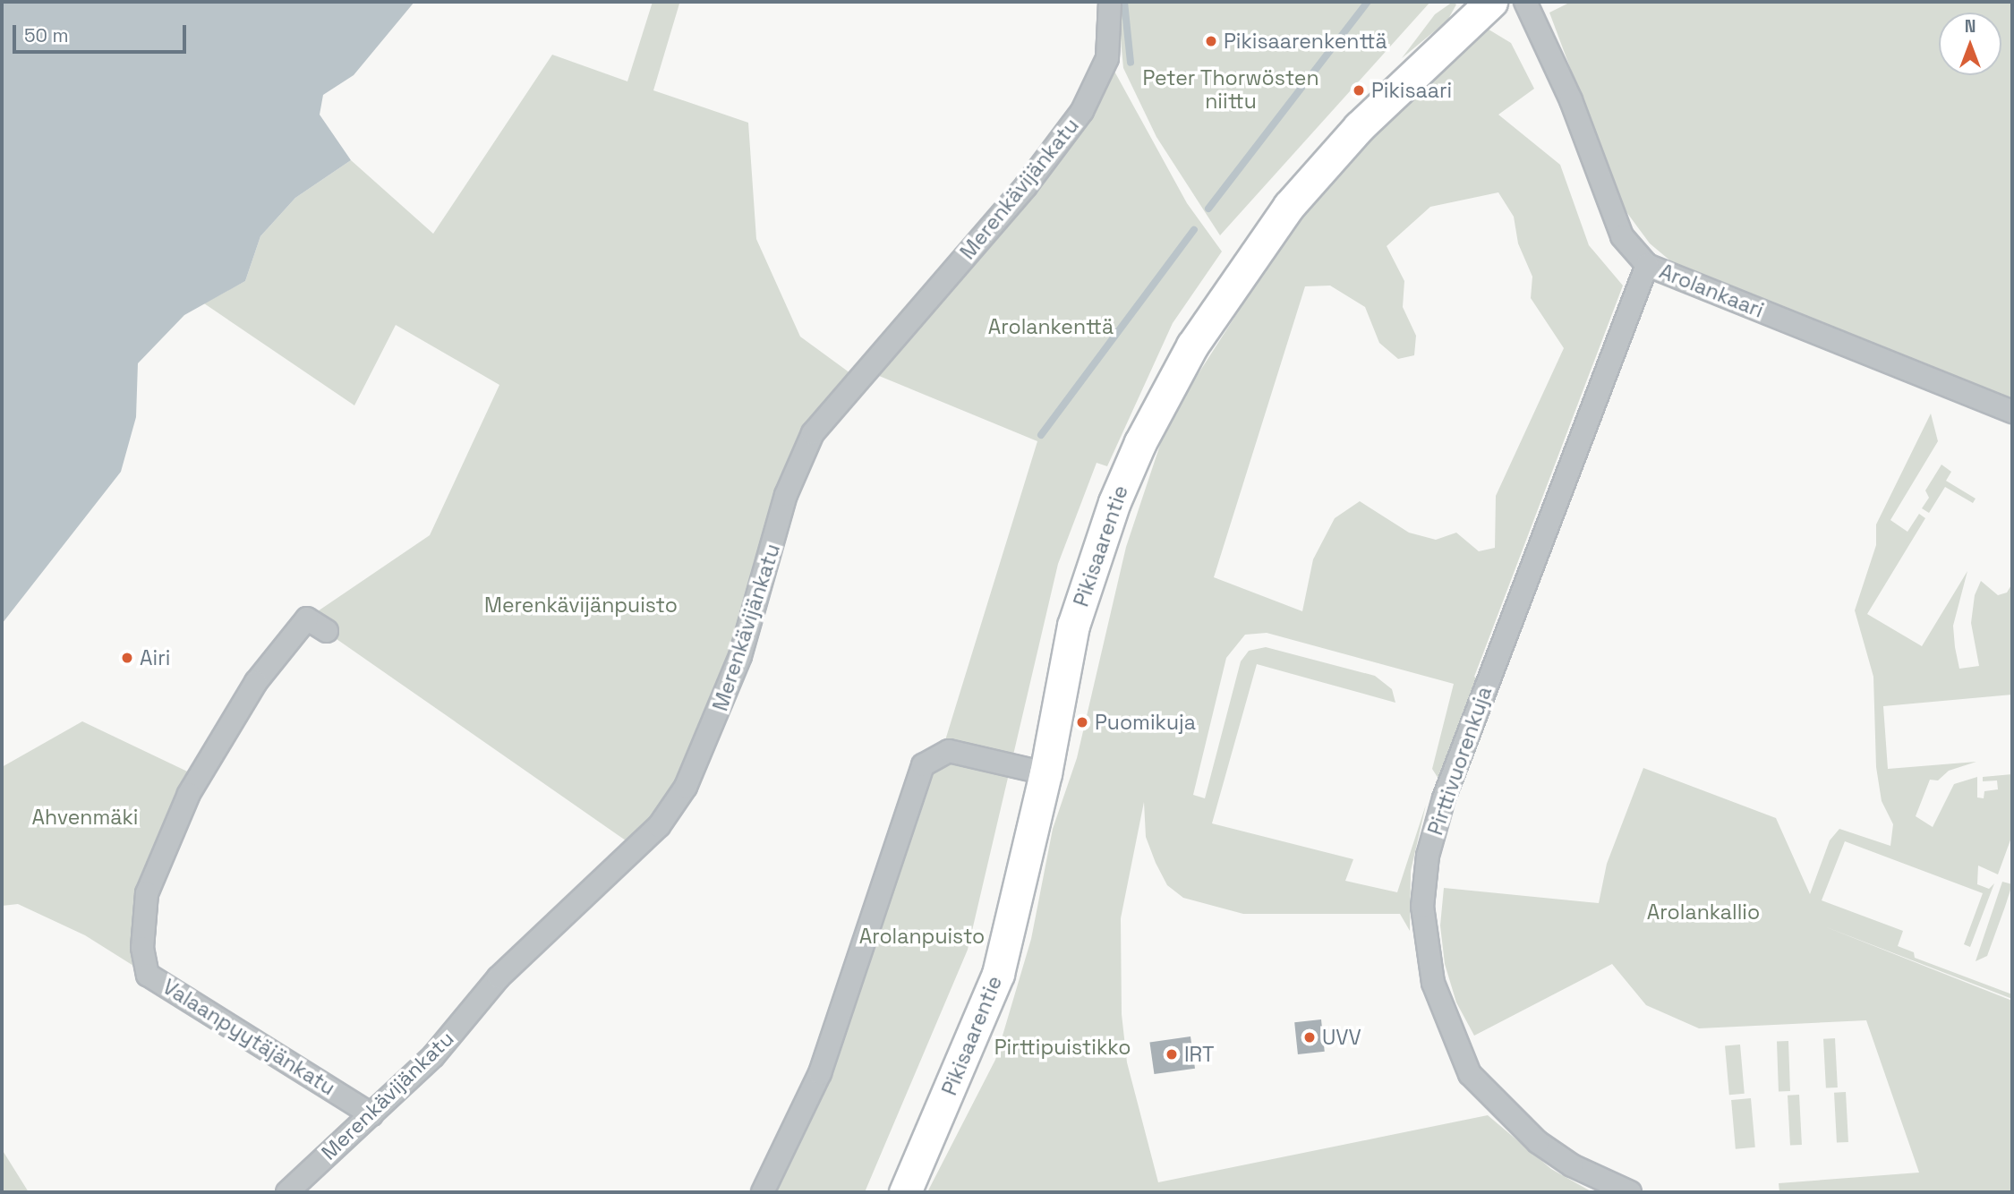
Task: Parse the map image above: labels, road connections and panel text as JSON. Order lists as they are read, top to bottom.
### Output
{
  "streets": {
    "street": [
      "Merenkävijänkatu",
      "Arolankaari",
      "Pikisaarentie",
      "Pirttivuorenkuja",
      "Valaanpyytäjänkatu"
    ]
  },
  "crossings": [
    ["Merenkävijänkatu", "Valaanpyytäjänkatu"],
    ["Arolankaari", "Pirttivuorenkuja"]
  ],
  "parks": [
    "Peter Thorwösten niittu",
    "Arolankenttä",
    "Merenkävijänpuisto",
    "Ahvenmäki",
    "Arolankallio",
    "Arolanpuisto",
    "Pirttipuistikko"
  ],
  "places": [
    "Pikisaarenkenttä",
    "Pikisaari",
    "Airi",
    "Puomikuja",
    "UVV",
    "IRT"
  ],
  "scale_bar": "50 m",
  "north": "top"
}
